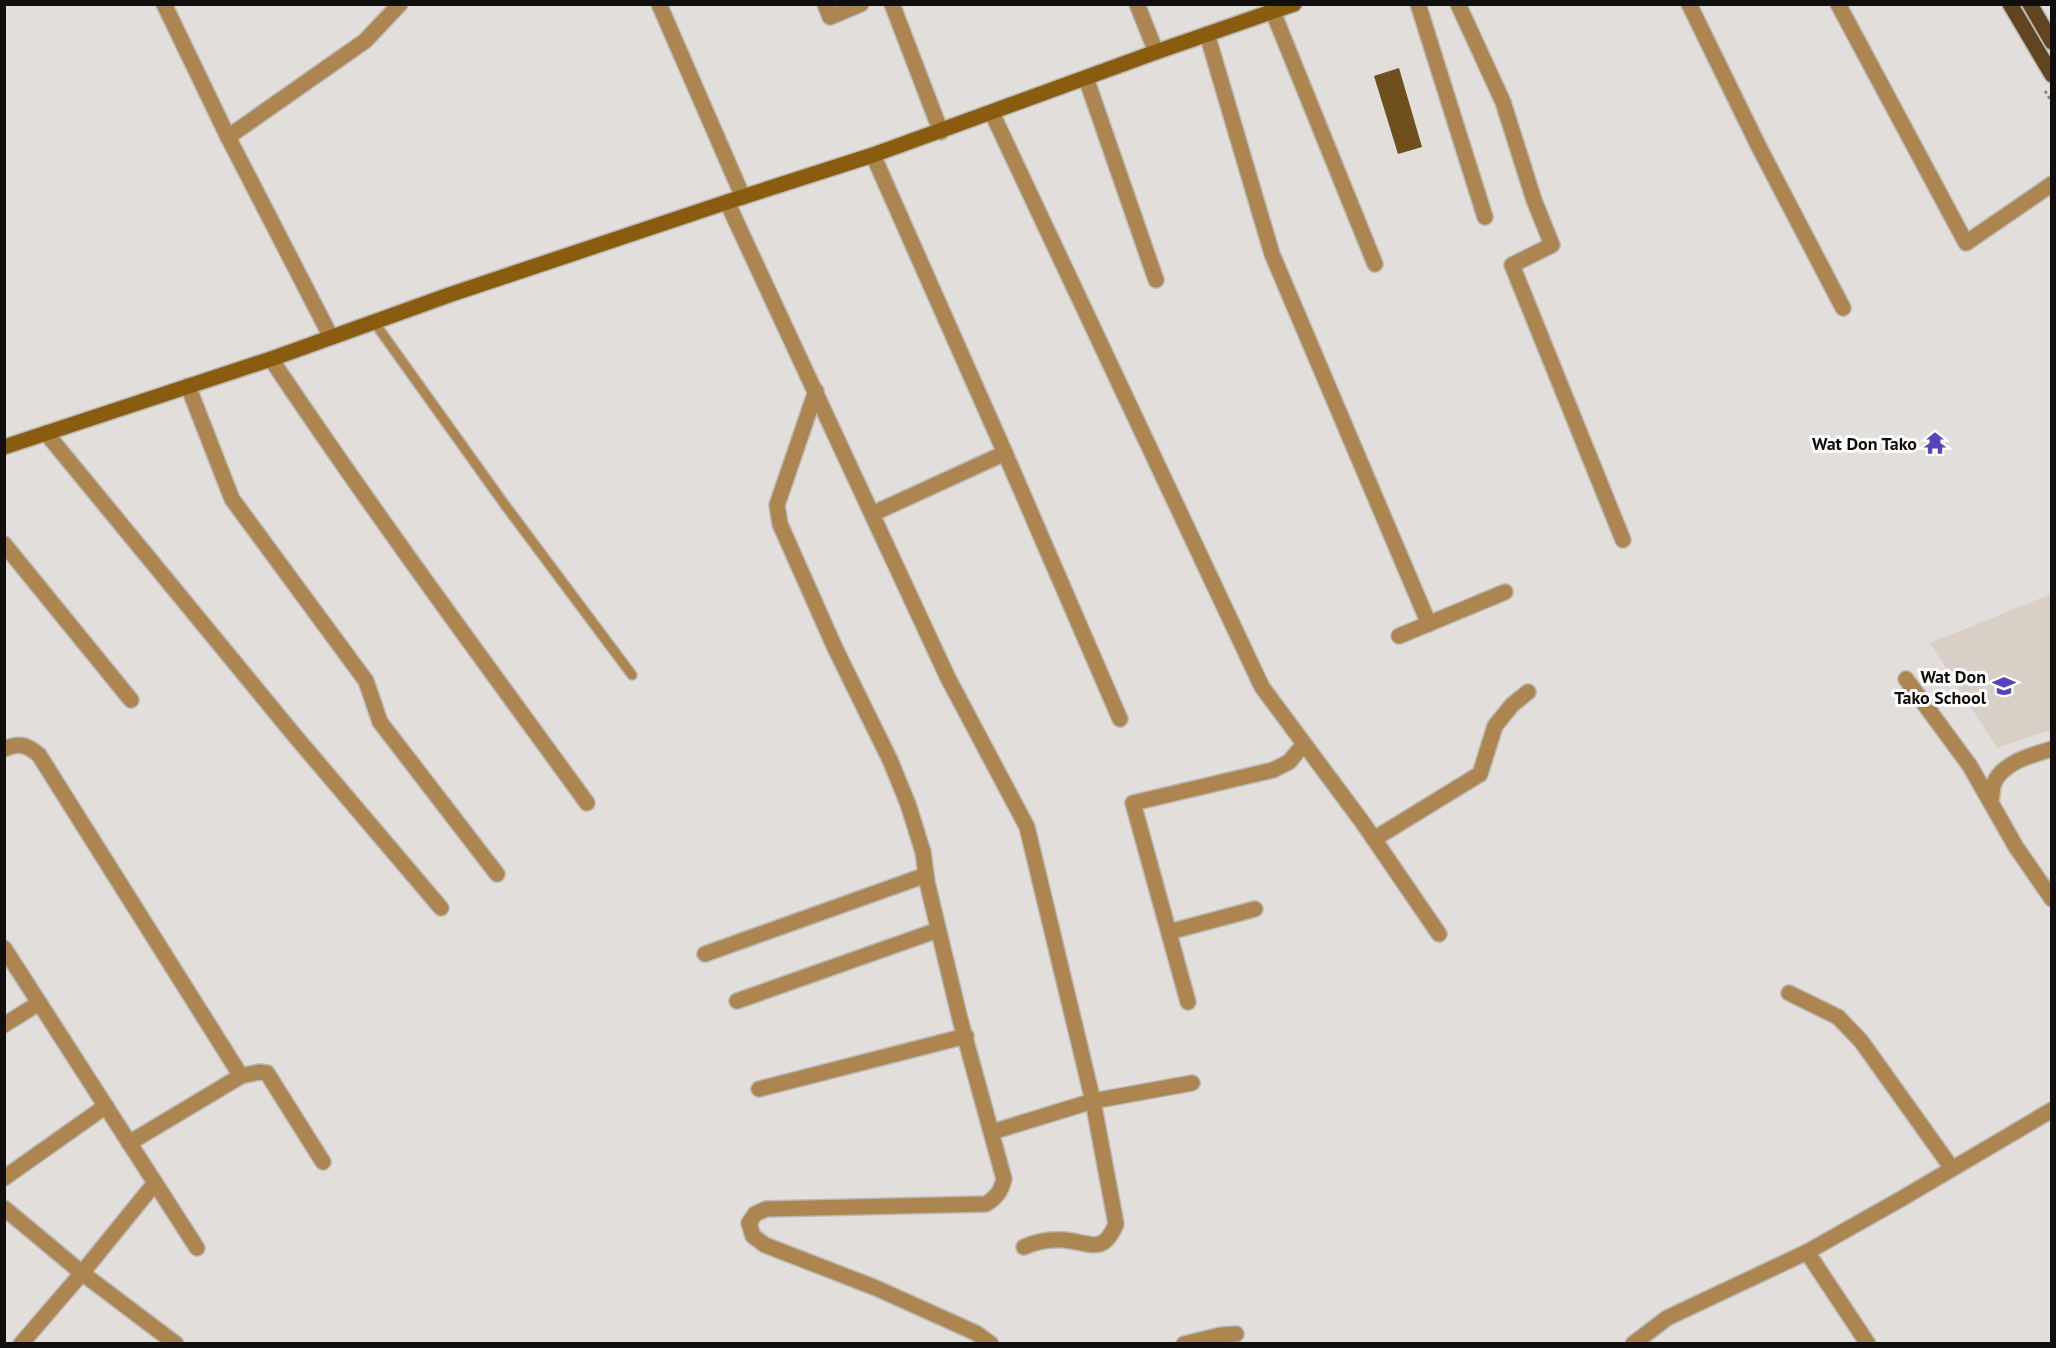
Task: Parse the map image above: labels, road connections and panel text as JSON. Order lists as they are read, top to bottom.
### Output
{
  "places": {
    "temple": ["Wat Don Tako"],
    "school or university": ["Wat Don Tako School"]
  }
}
